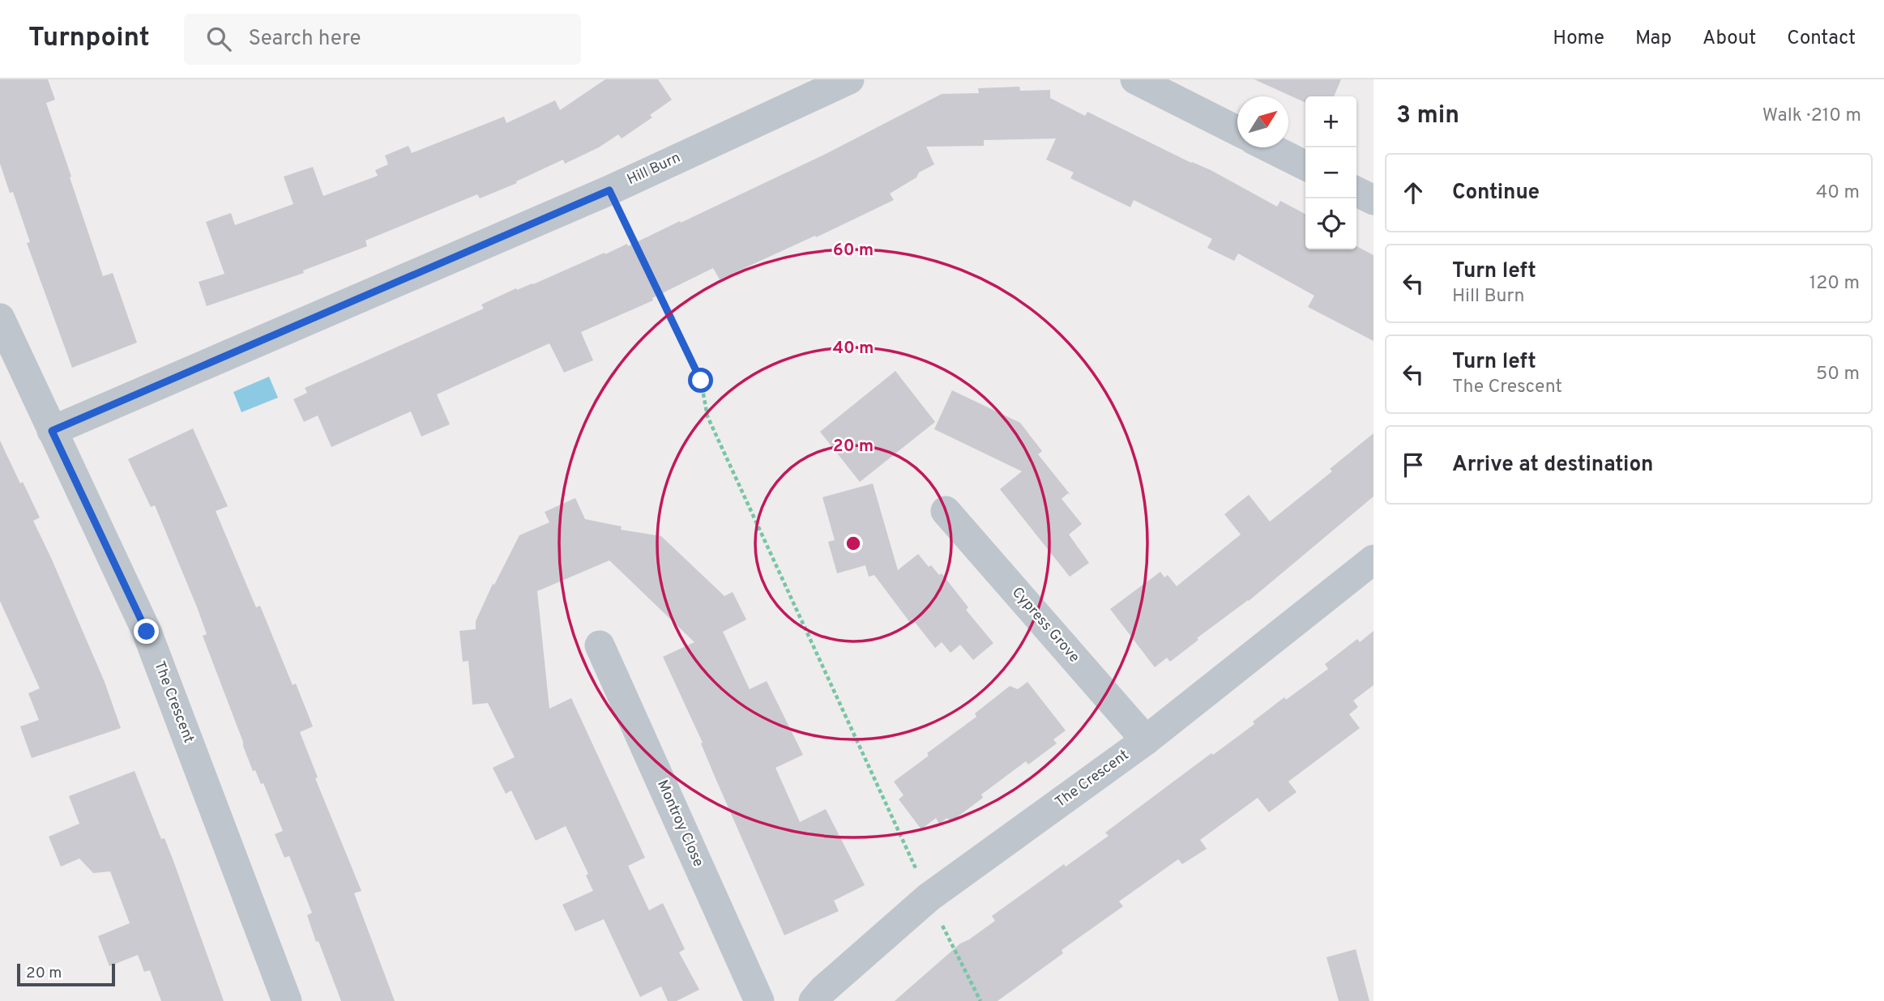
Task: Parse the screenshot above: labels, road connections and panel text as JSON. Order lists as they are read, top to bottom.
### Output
{
  "streets": {
    "street": [
      "Hill Burn",
      "Cypress Grove",
      "The Crescent",
      "Montroy Close"
    ]
  },
  "crossings": [
    ["Hill Burn", "The Crescent"],
    ["Cypress Grove", "The Crescent"]
  ],
  "scale_bar": "20 m",
  "north": "top right",
  "page": {
    "header": "Turnpoint",
    "search": "Search here",
    "nav": [
      "Home",
      "Map",
      "About",
      "Contact"
    ],
    "heading": ["3 min", "Walk · 210 m"],
    "map_buttons": ["+", "−"],
    "list": [
      ["Continue", "40 m"],
      ["Turn left", "Hill Burn", "120 m"],
      ["Turn left", "The Crescent", "50 m"],
      "Arrive at destination"
    ],
    "scale": "20 m"
  },
  "rings": ["60 m", "40 m", "20 m"]
}
